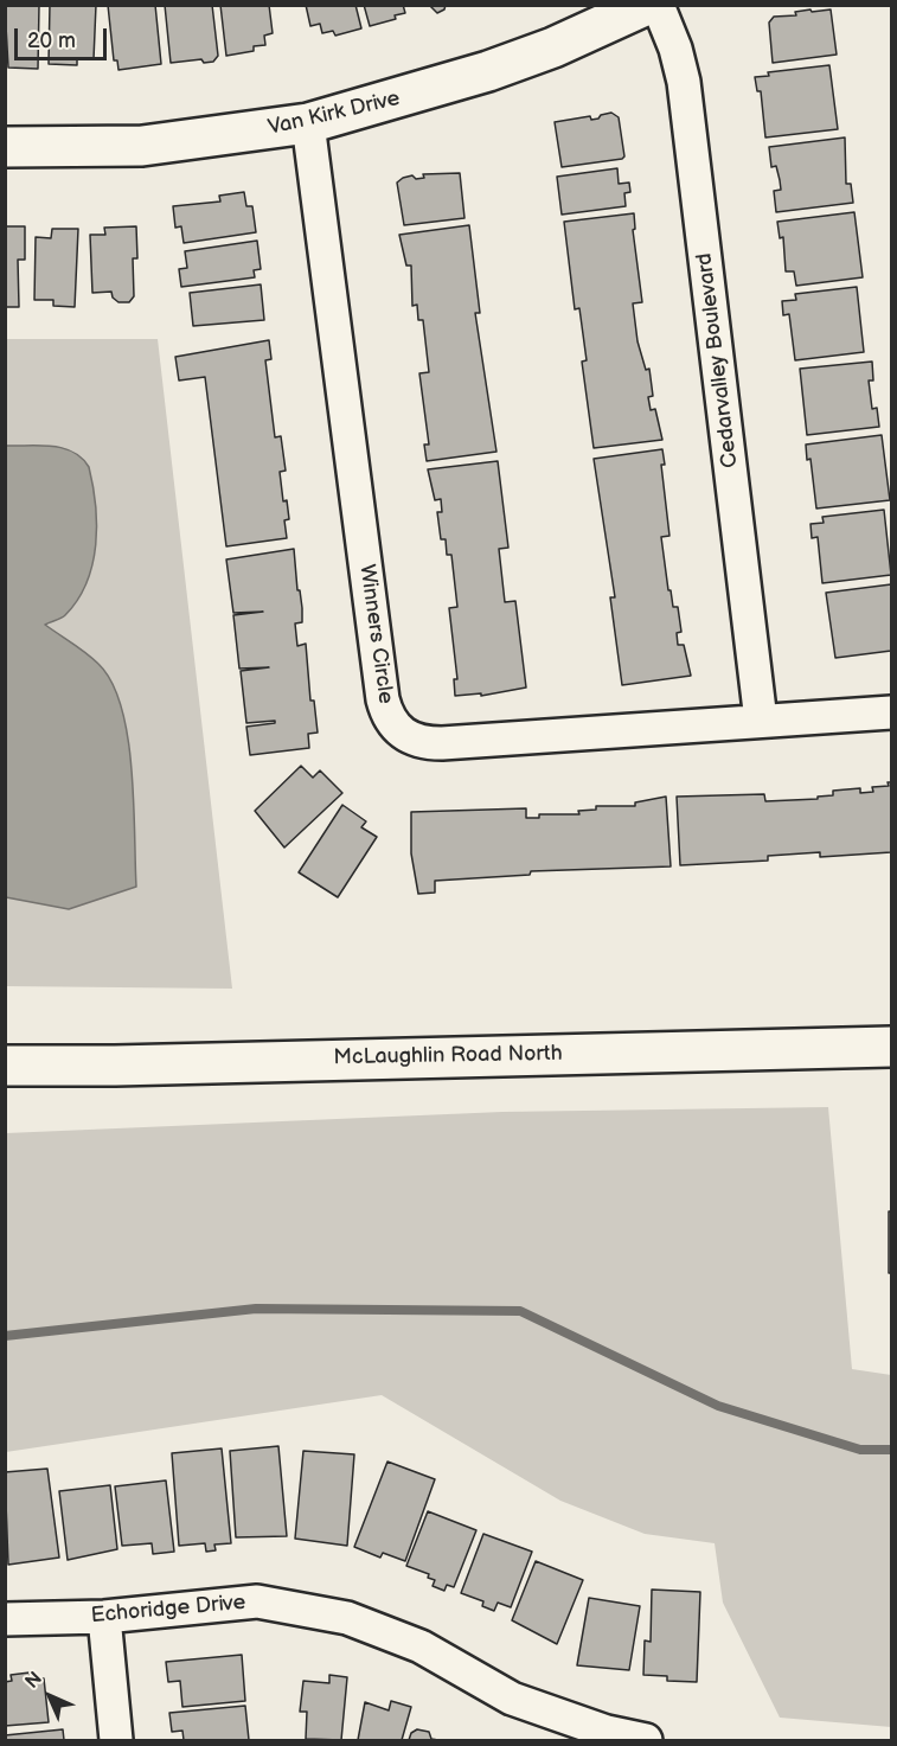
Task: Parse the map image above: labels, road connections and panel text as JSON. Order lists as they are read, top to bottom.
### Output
{
  "streets": {
    "main road": ["Van Kirk Drive", "McLaughlin Road North"],
    "street": ["Cedarvalley Boulevard", "Winners Circle", "Echoridge Drive"]
  },
  "crossings": [
    ["Van Kirk Drive", "Winners Circle"],
    ["Cedarvalley Boulevard", "Winners Circle"]
  ],
  "scale_bar": "20 m",
  "north": "top left"
}
